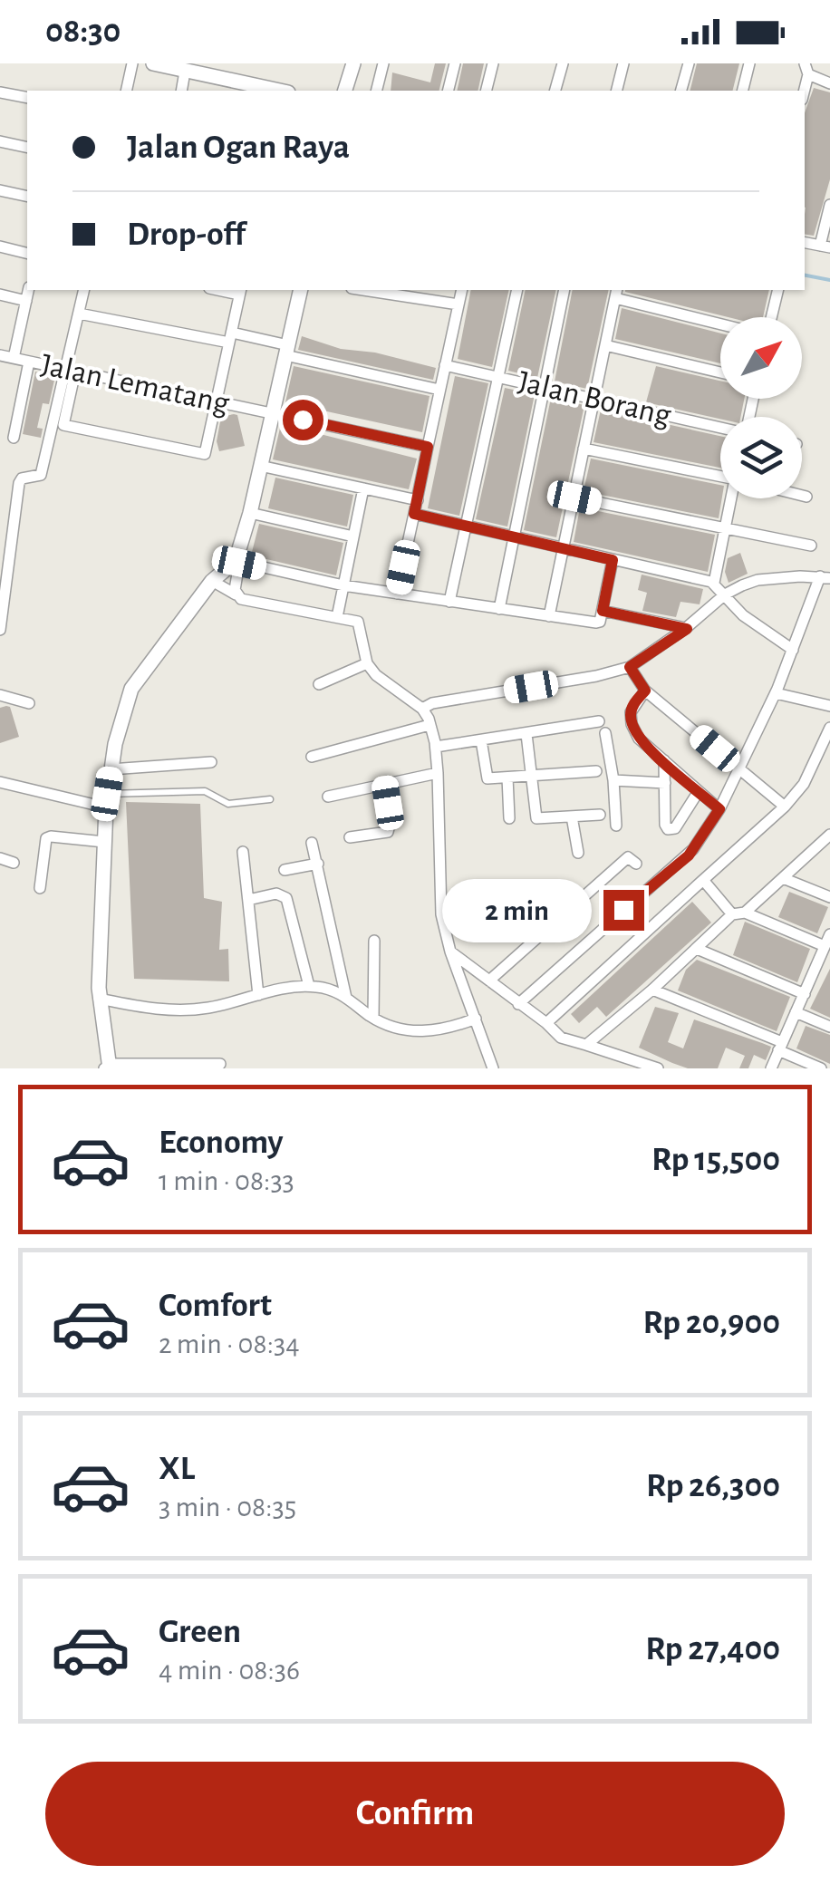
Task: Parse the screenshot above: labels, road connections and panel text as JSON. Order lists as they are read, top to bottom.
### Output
{
  "streets": {
    "street": ["Jalan Lematang", "Jalan Borang"]
  },
  "north": "top right",
  "page": {
    "status": "08:30",
    "banner": ["Jalan Ogan Raya", "Drop-off"],
    "bubble": "2 min",
    "list": [
      {
        "name": "Economy",
        "note": "1 min · 08:33",
        "value": "Rp 15,500"
      },
      {
        "name": "Comfort",
        "note": "2 min · 08:34",
        "value": "Rp 20,900"
      },
      {
        "name": "XL",
        "note": "3 min · 08:35",
        "value": "Rp 26,300"
      },
      {
        "name": "Green",
        "note": "4 min · 08:36",
        "value": "Rp 27,400"
      }
    ],
    "buttons": "Confirm"
  }
}
